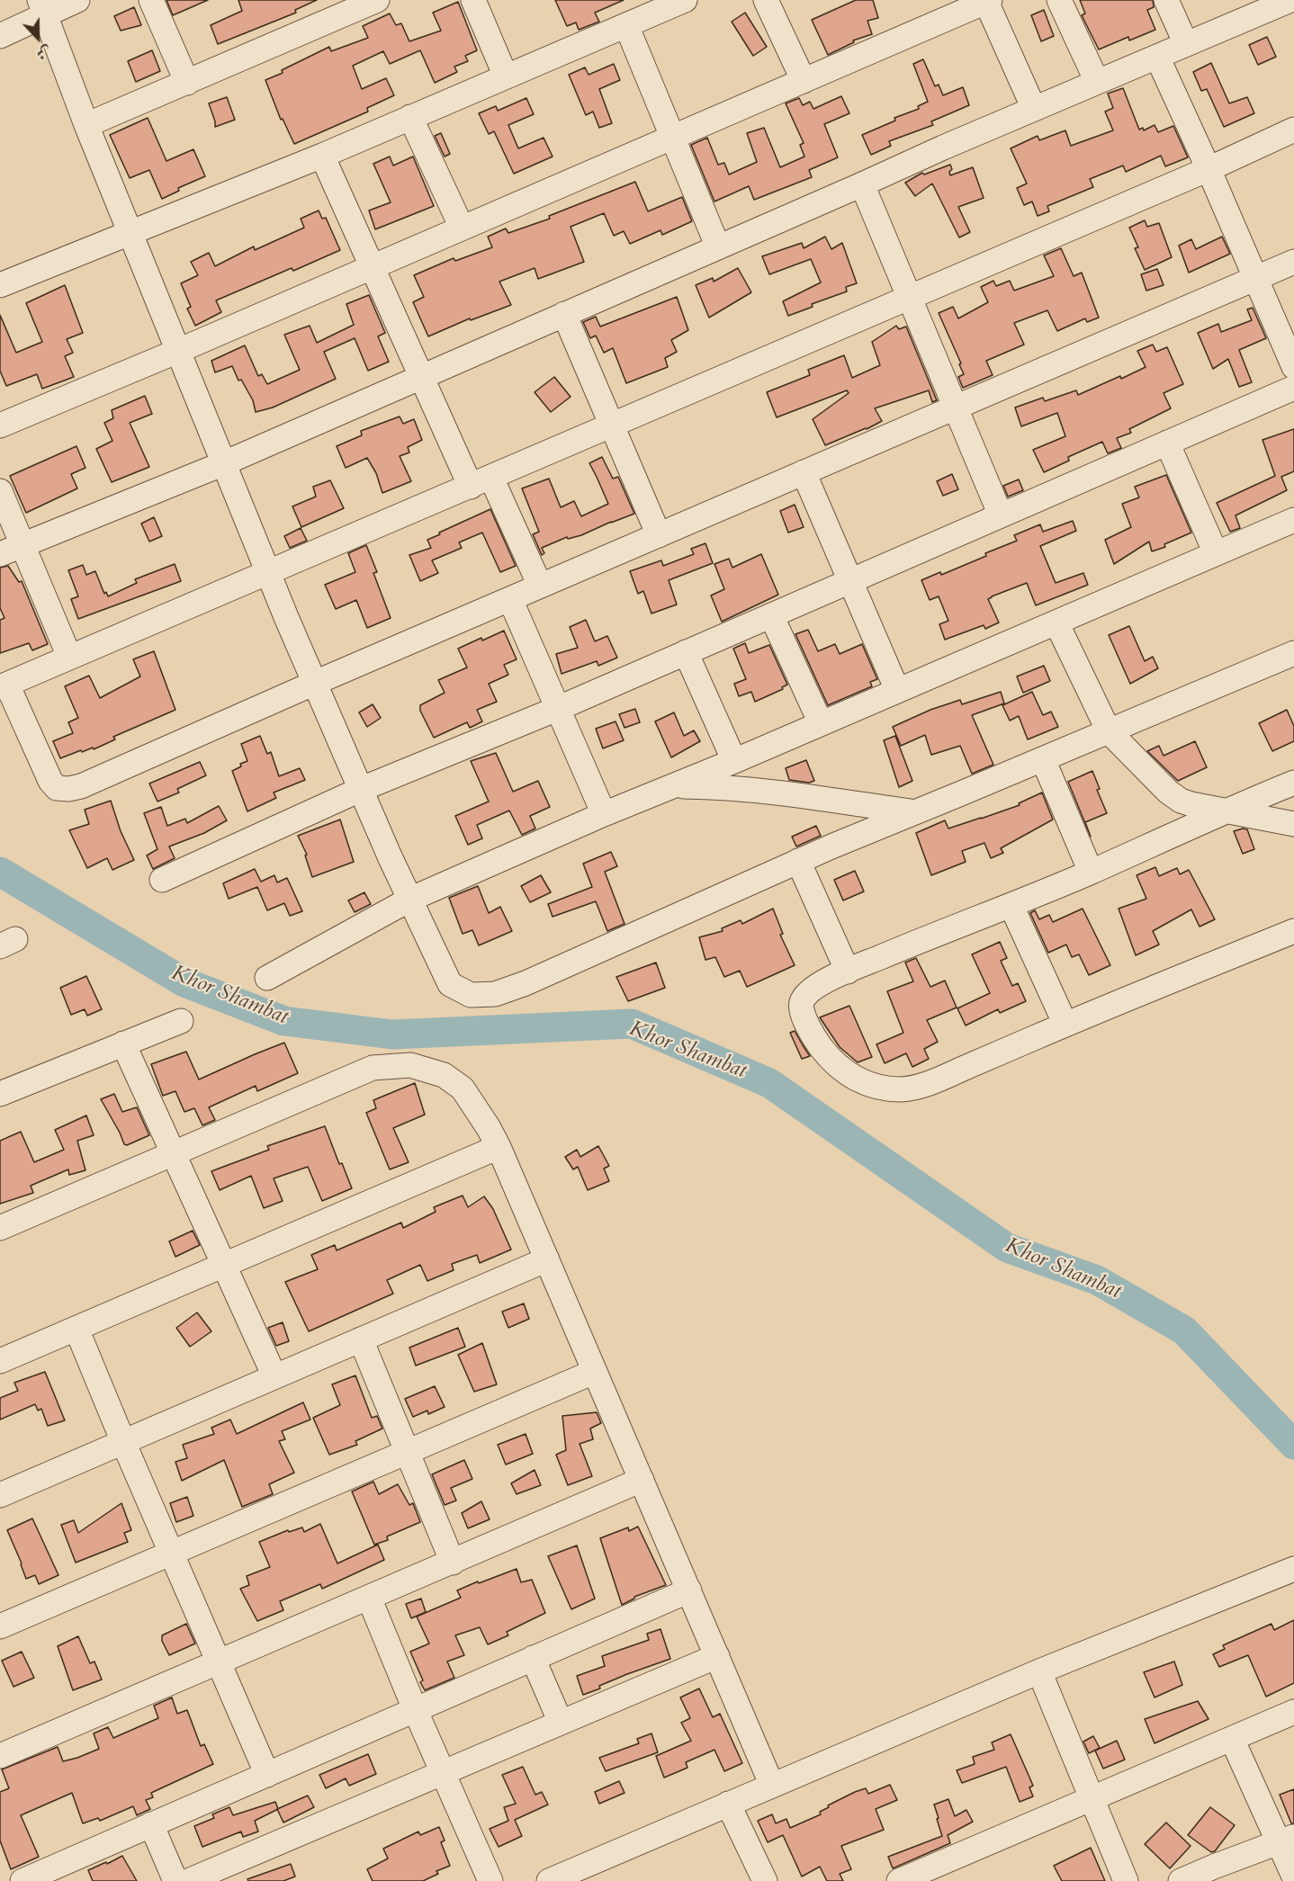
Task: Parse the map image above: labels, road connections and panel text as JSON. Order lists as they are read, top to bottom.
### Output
{
  "water": ["Khor Shambat"],
  "north": "bottom"
}
